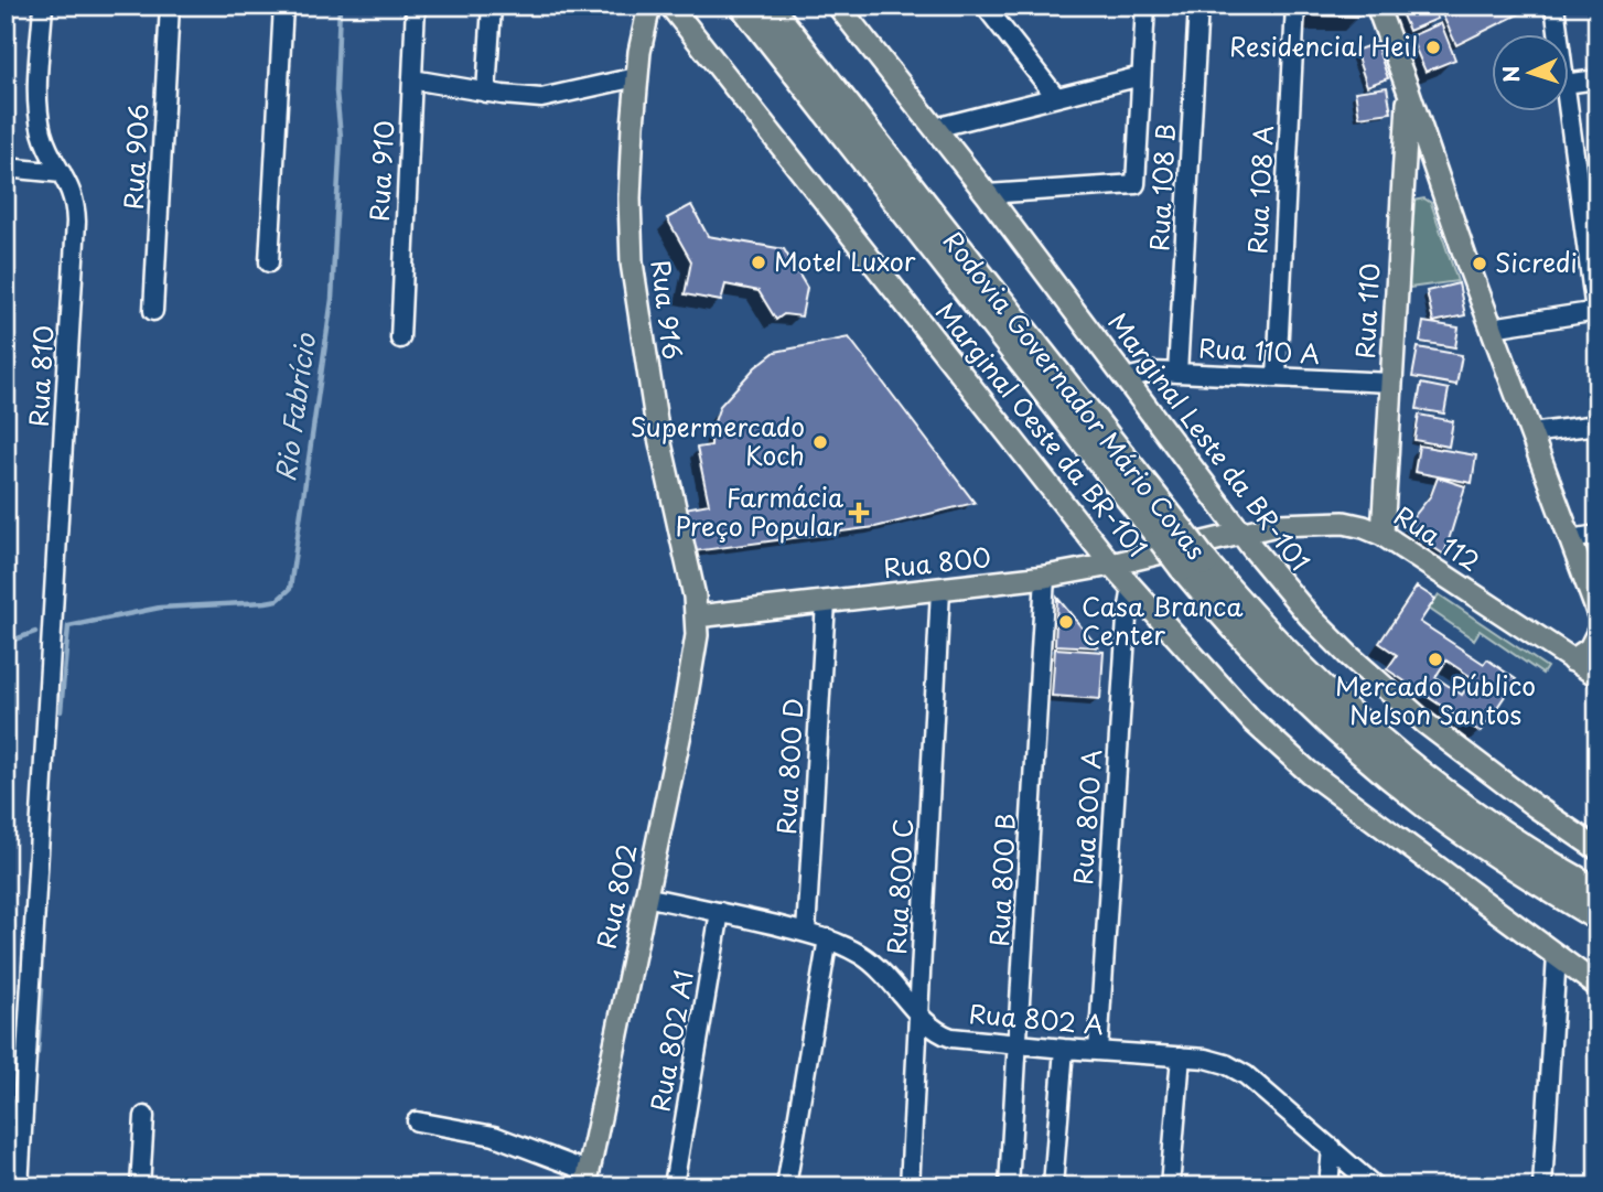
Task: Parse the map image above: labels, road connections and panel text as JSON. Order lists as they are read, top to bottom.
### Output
{
  "streets": {
    "highway": ["Rodovia Governador Mário Covas"],
    "main road": [
      "Rua 916",
      "Rua 110",
      "Marginal Oeste da BR-101",
      "Marginal Leste da BR-101",
      "Rua 112",
      "Rua 800",
      "Rua 802"
    ],
    "street": [
      "Rua 906",
      "Rua 910",
      "Rua 108 B",
      "Rua 108 A",
      "Rua 110 A",
      "Rua 810",
      "Rua 800 D",
      "Rua 800 A",
      "Rua 800 B",
      "Rua 800 C",
      "Rua 802 A",
      "Rua 802 A1"
    ]
  },
  "crossings": [
    ["Rua 108 B", "Rua 110 A"],
    ["Rua 108 A", "Rua 110 A"],
    ["Rua 916", "Rua 800"],
    ["Rua 916", "Rua 802"],
    ["Rua 110", "Rua 110 A"],
    ["Rua 110", "Rua 112"],
    ["Rua 110 A", "Marginal Leste da BR-101"],
    ["Rodovia Governador Mário Covas", "Rua 112"],
    ["Rodovia Governador Mário Covas", "Rua 800"],
    ["Marginal Oeste da BR-101", "Rua 800"],
    ["Marginal Oeste da BR-101", "Rua 800 A"],
    ["Marginal Leste da BR-101", "Rua 112"],
    ["Rua 112", "Rua 800"],
    ["Rua 800", "Rua 800 D"],
    ["Rua 800", "Rua 800 B"],
    ["Rua 800", "Rua 800 C"],
    ["Rua 800", "Rua 802"],
    ["Rua 800 D", "Rua 802 A"],
    ["Rua 800 A", "Rua 802 A"],
    ["Rua 800 B", "Rua 802 A"],
    ["Rua 800 C", "Rua 802 A"],
    ["Rua 802", "Rua 802 A"],
    ["Rua 802 A", "Rua 802 A1"]
  ],
  "water": ["Rio Fabrício"],
  "places": {
    "other": [
      "Residencial Heil",
      "Motel Luxor",
      "Sicredi",
      "Supermercado Koch",
      "Casa Branca Center",
      "Mercado Público Nelson Santos"
    ],
    "health": ["Farmácia Preço Popular"]
  },
  "north": "left"
}
